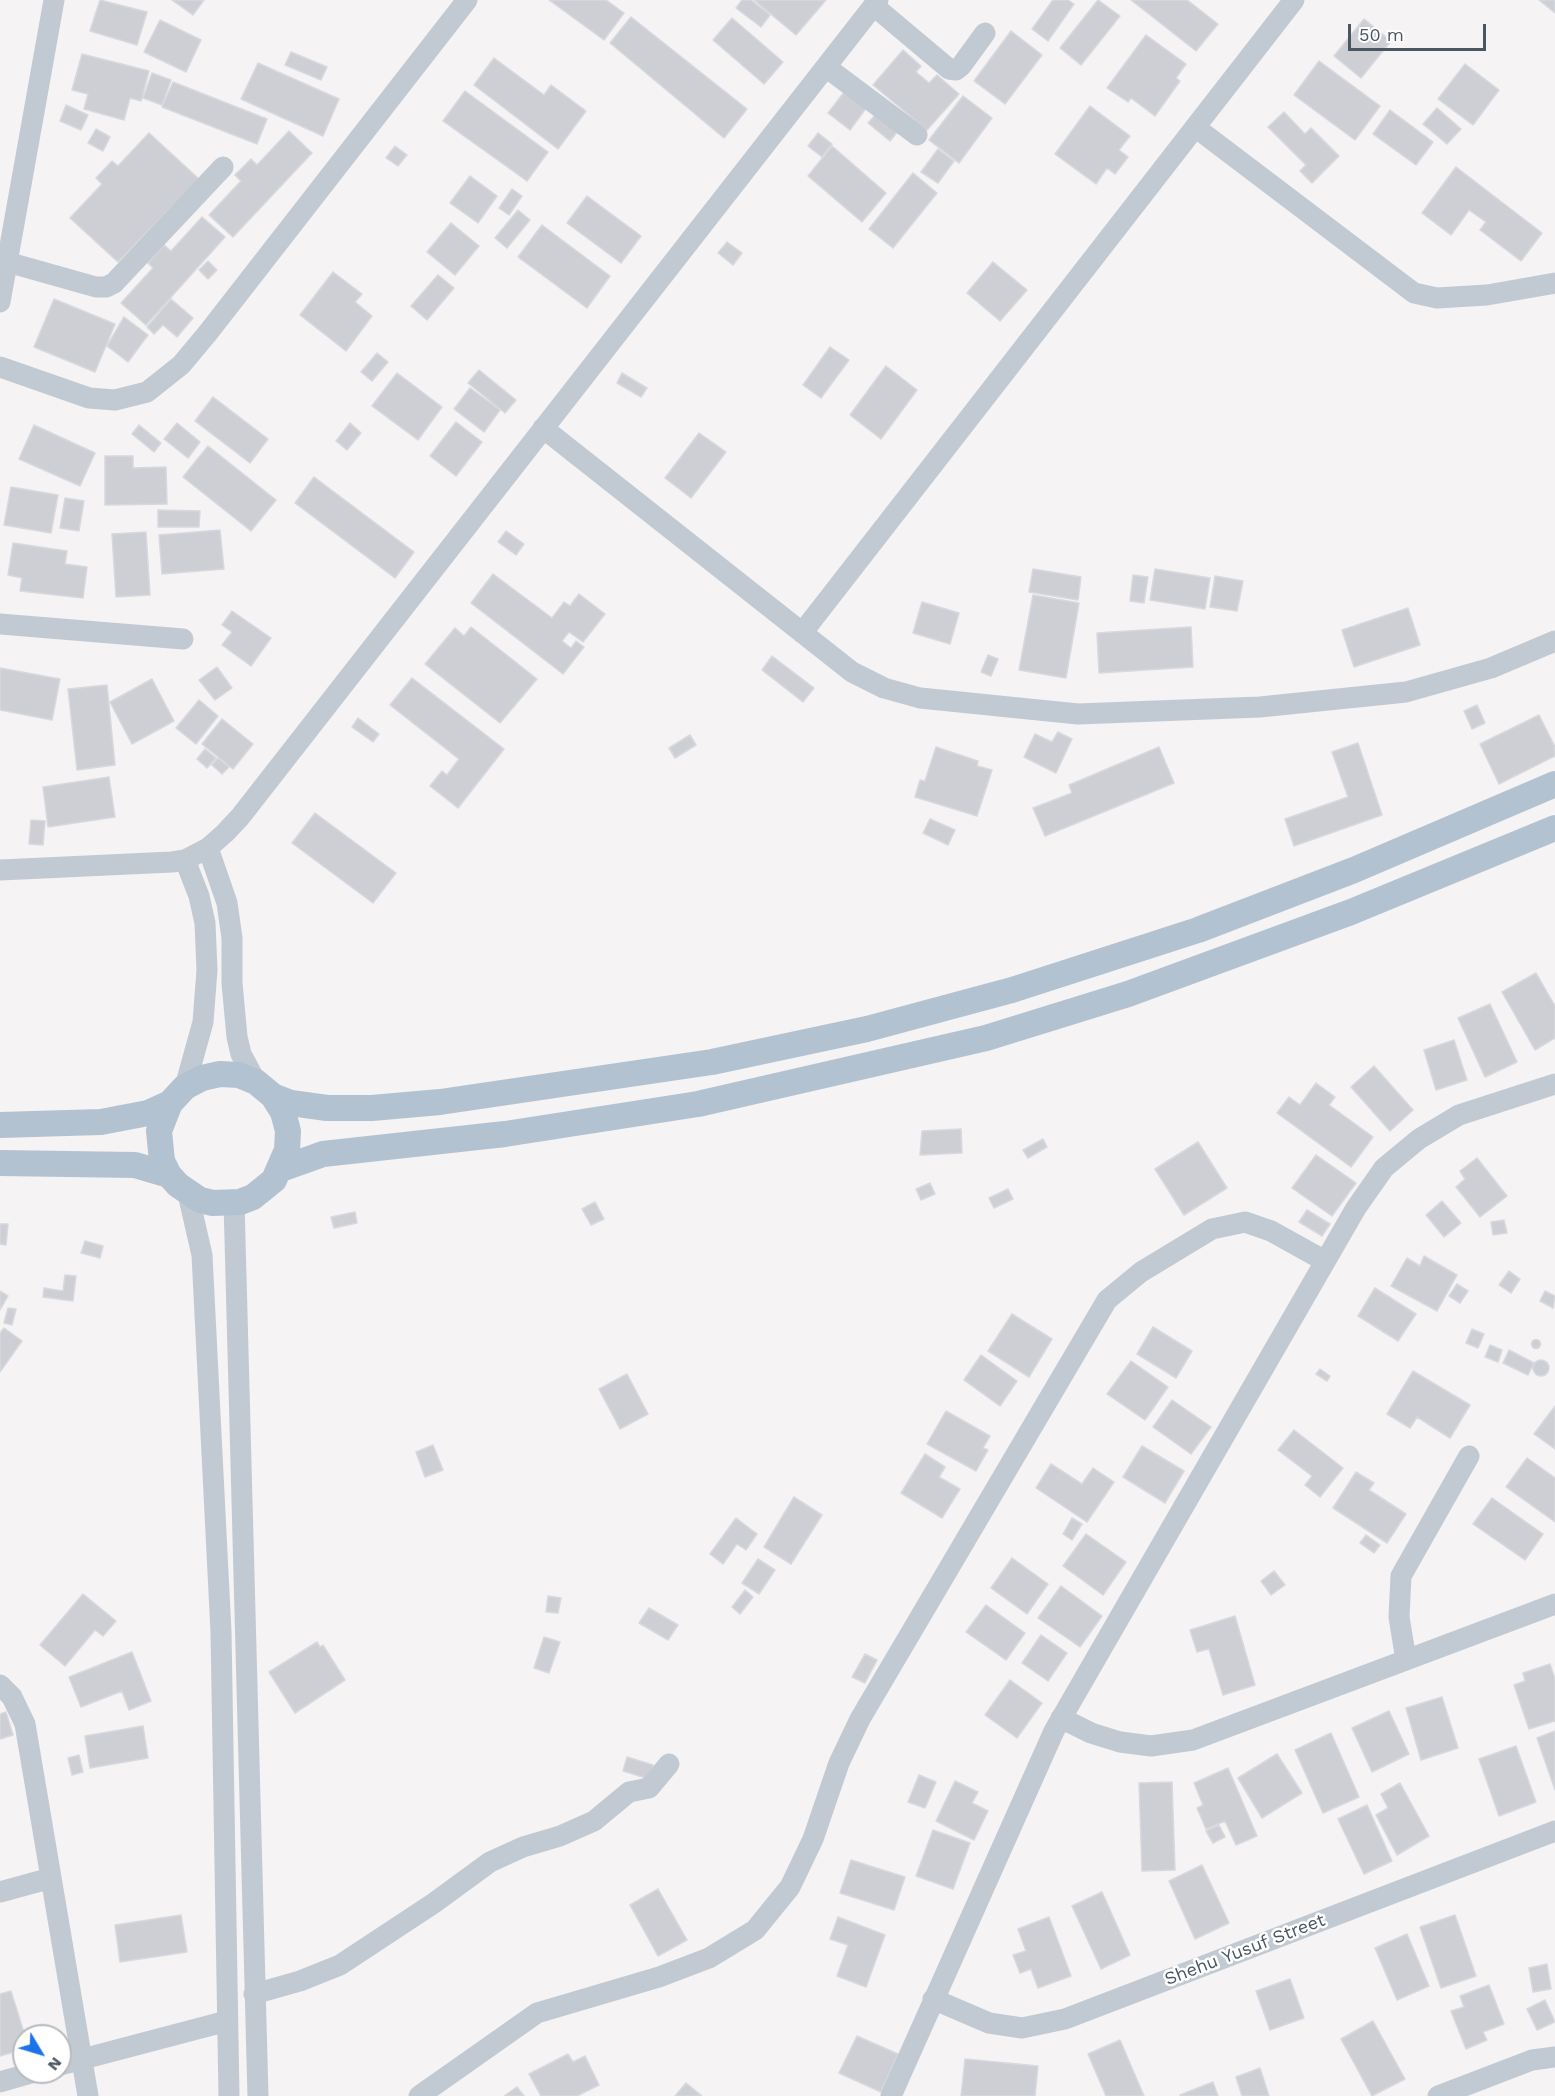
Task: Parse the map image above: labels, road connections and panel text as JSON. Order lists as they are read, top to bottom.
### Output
{
  "streets": {
    "street": ["Shehu Yusuf Street"]
  },
  "scale_bar": "50 m",
  "north": "bottom right"
}
